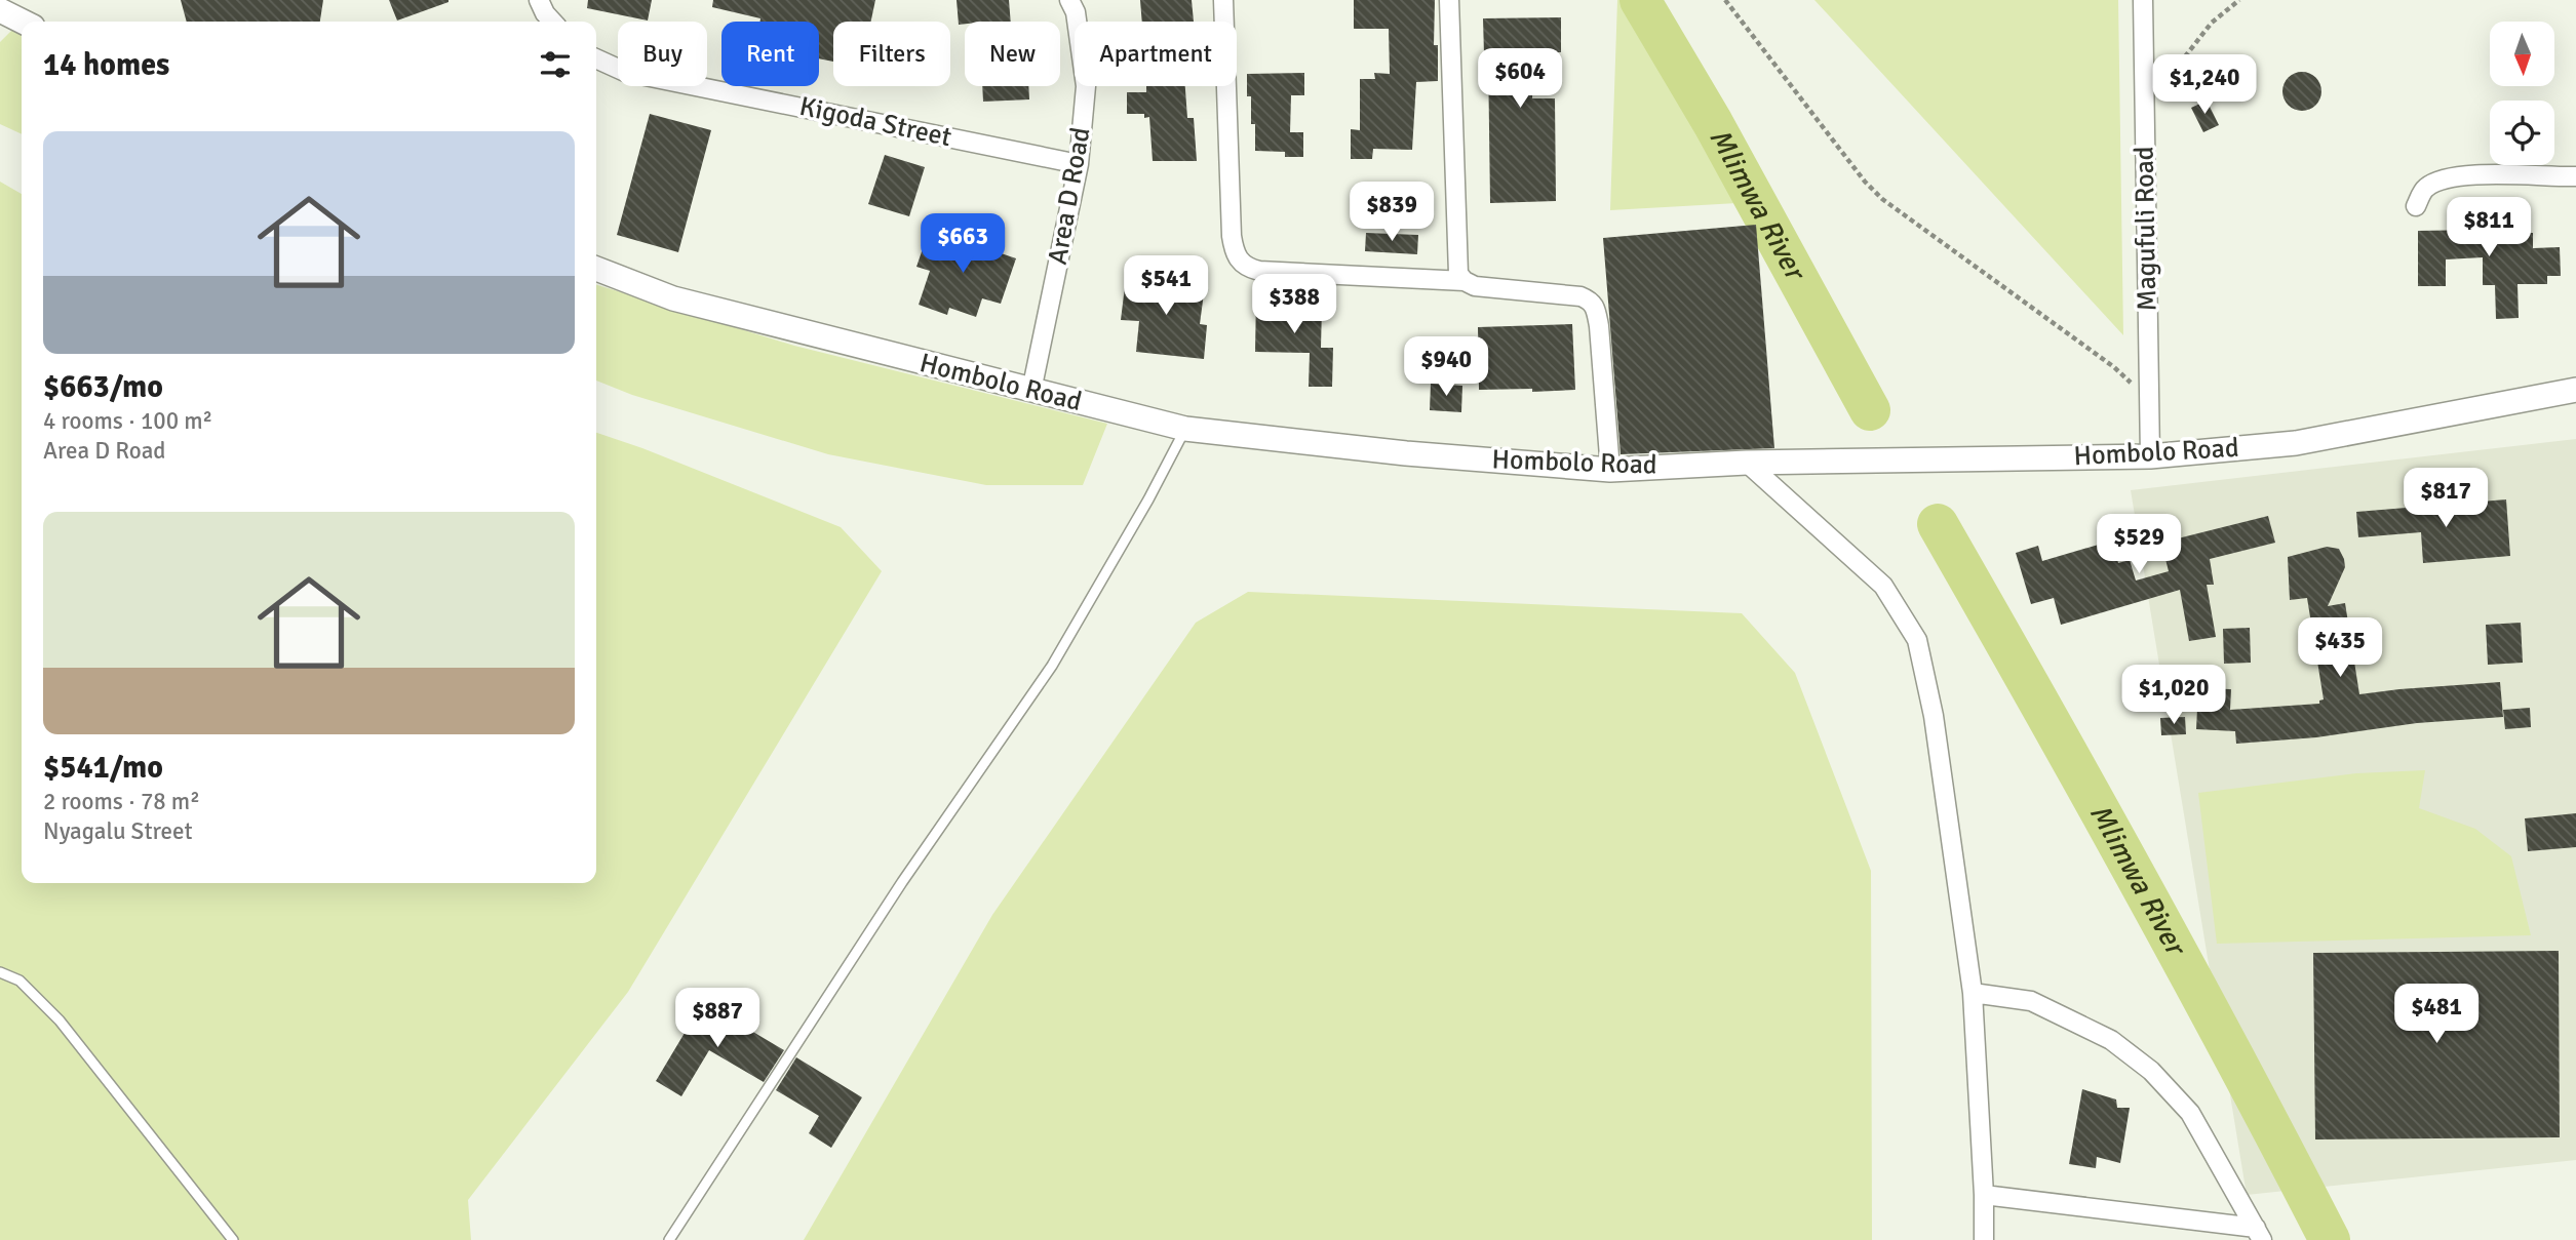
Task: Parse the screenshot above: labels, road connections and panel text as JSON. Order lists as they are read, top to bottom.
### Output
{
  "streets": {
    "street": [
      "Kigoda Street",
      "Area D Road",
      "Magufuli Road",
      "Hombolo Road"
    ]
  },
  "crossings": [
    ["Kigoda Street", "Area D Road"],
    ["Area D Road", "Hombolo Road"],
    ["Magufuli Road", "Hombolo Road"]
  ],
  "water": ["Mlimwa River"],
  "north": "bottom",
  "page": {
    "chip": [
      "Buy",
      "Rent",
      "Filters",
      "New",
      "Apartment"
    ],
    "heading": "14 homes",
    "price": [
      "$604",
      "$1,240",
      "$839",
      "$811",
      "$663",
      "$541",
      "$388",
      "$940",
      "$817",
      "$529",
      "$435",
      "$1,020",
      "$481",
      "$887"
    ],
    "list": [
      {
        "name": "$663/mo",
        "note": "4 rooms · 100 m² · Area D Road"
      },
      {
        "name": "$541/mo",
        "note": "2 rooms · 78 m² · Nyagalu Street"
      }
    ]
  }
}
